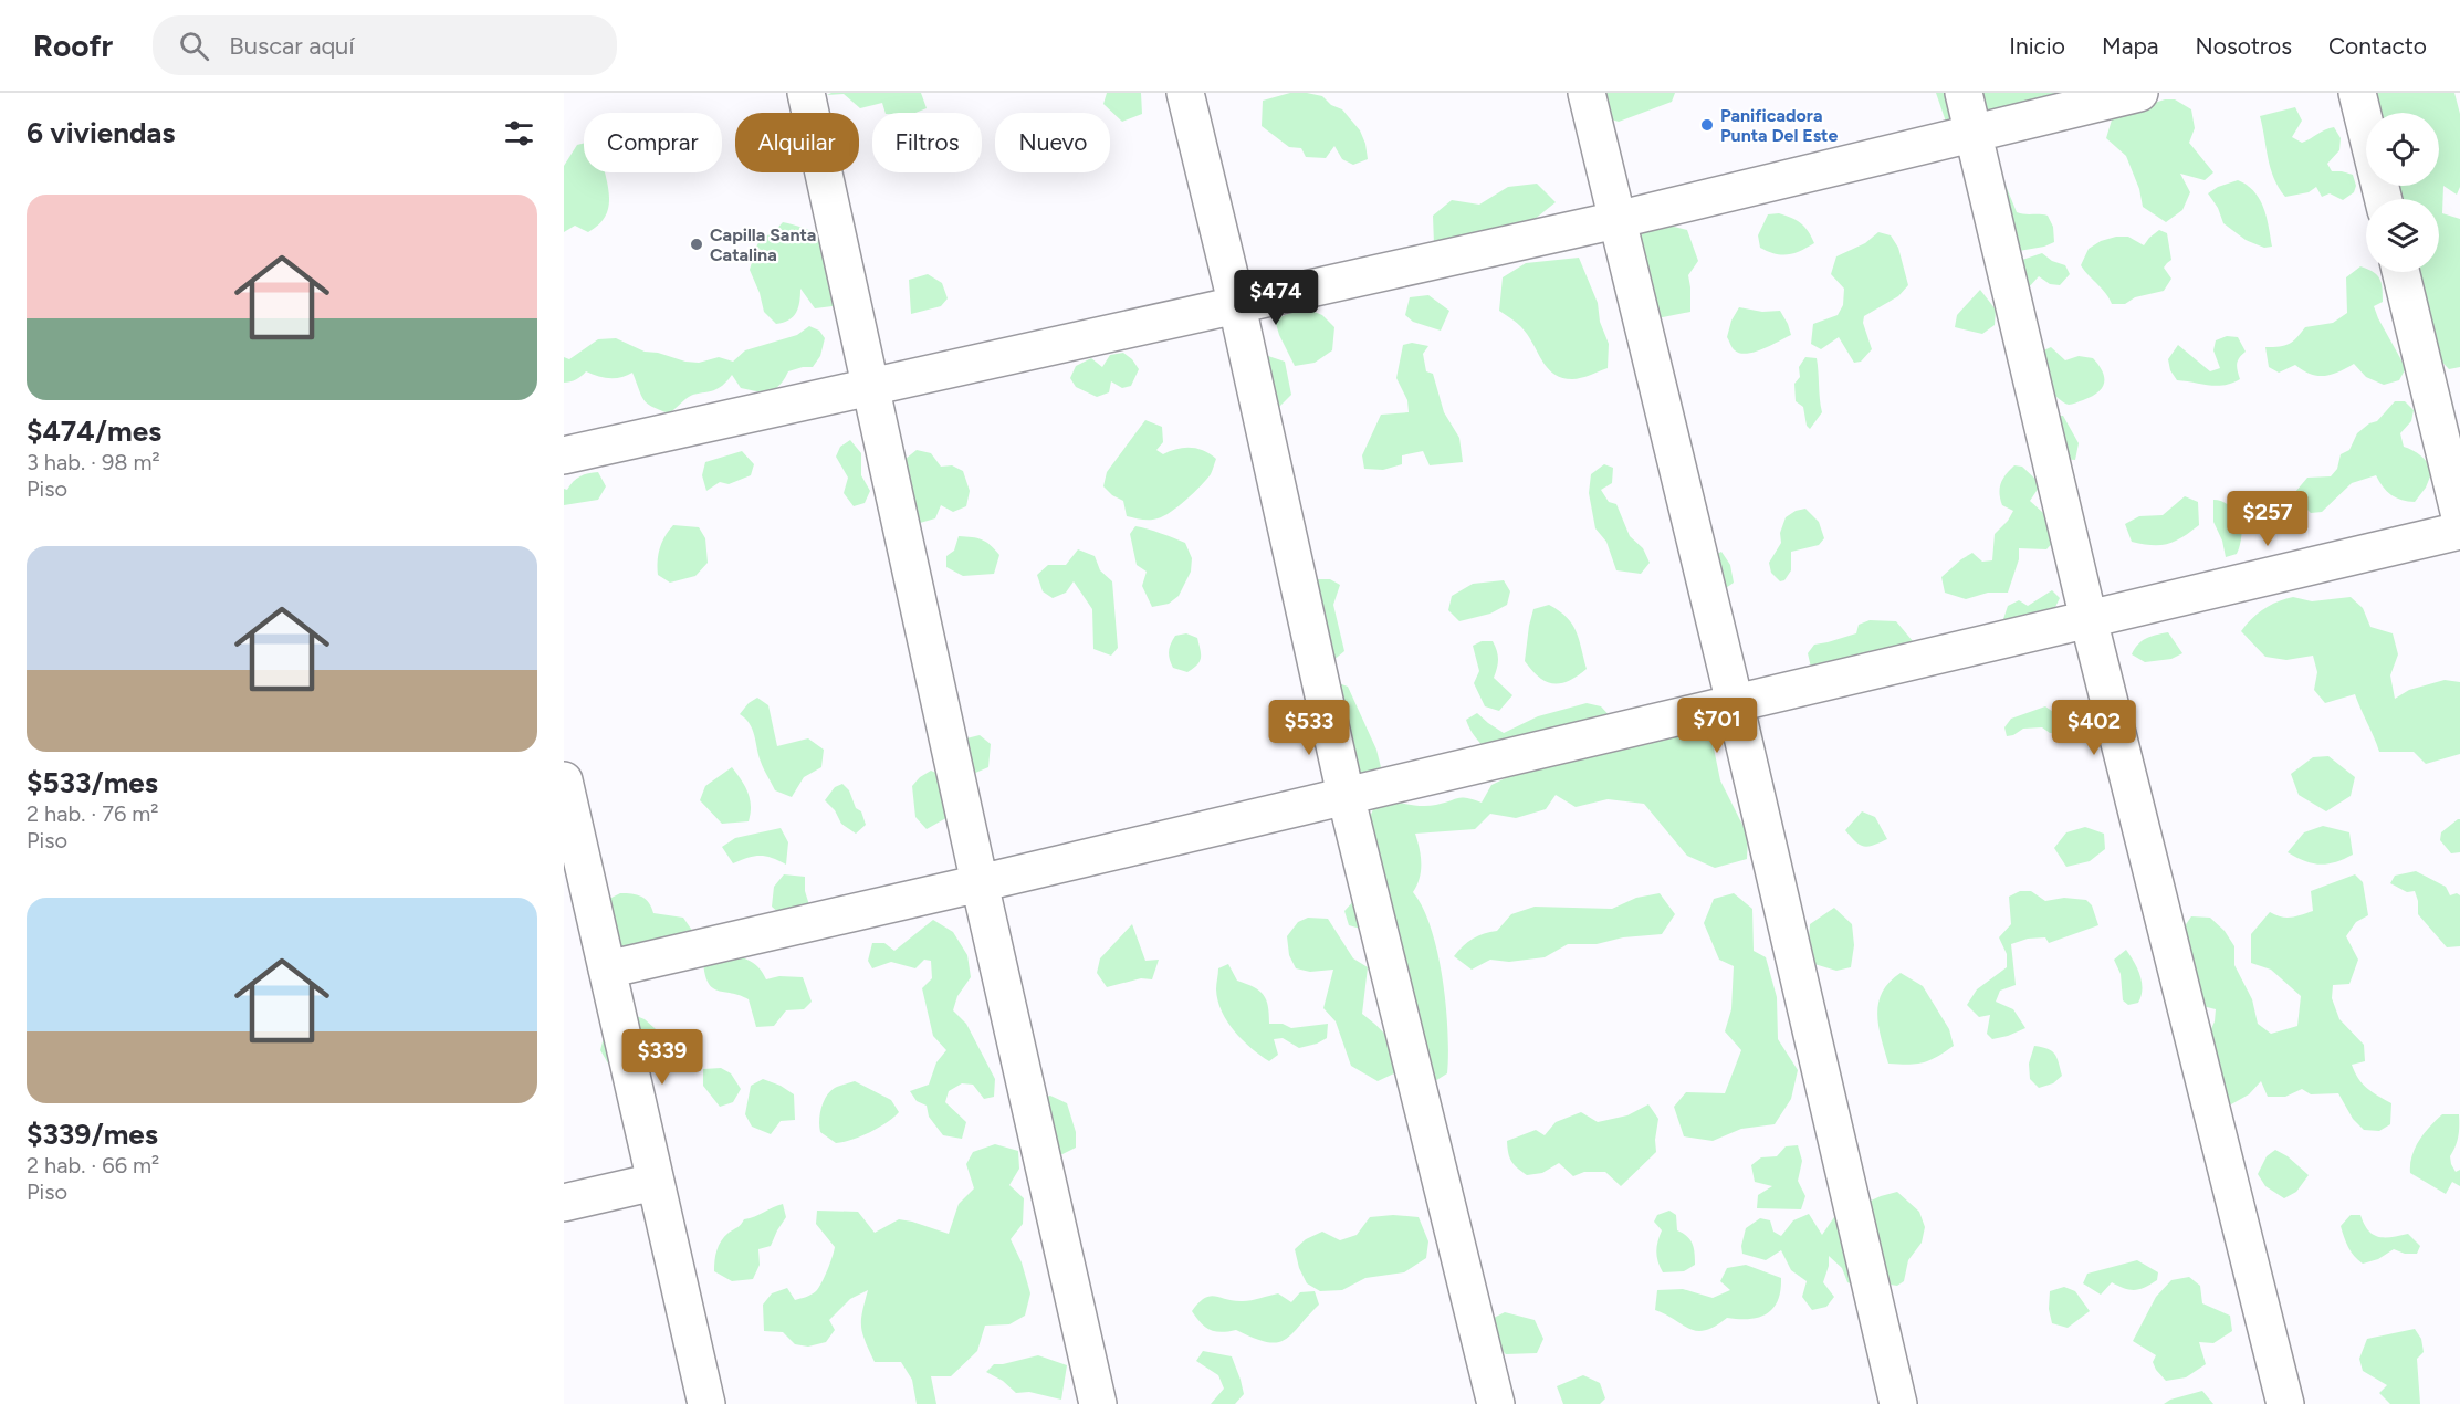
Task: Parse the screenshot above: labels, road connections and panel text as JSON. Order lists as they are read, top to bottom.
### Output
{
  "places": ["Panificadora Punta Del Este", "Capilla Santa Catalina"],
  "page": {
    "header": "Roofr",
    "search": "Buscar aquí",
    "nav": [
      "Inicio",
      "Mapa",
      "Nosotros",
      "Contacto"
    ],
    "heading": "6 viviendas",
    "chip": [
      "Comprar",
      "Alquilar",
      "Filtros",
      "Nuevo"
    ],
    "list": [
      {
        "name": "$474/mes",
        "note": "3 hab. · 98 m² · Piso"
      },
      {
        "name": "$533/mes",
        "note": "2 hab. · 76 m² · Piso"
      },
      {
        "name": "$339/mes",
        "note": "2 hab. · 66 m² · Piso"
      }
    ],
    "price": [
      "$474",
      "$257",
      "$701",
      "$533",
      "$402",
      "$339"
    ]
  }
}
